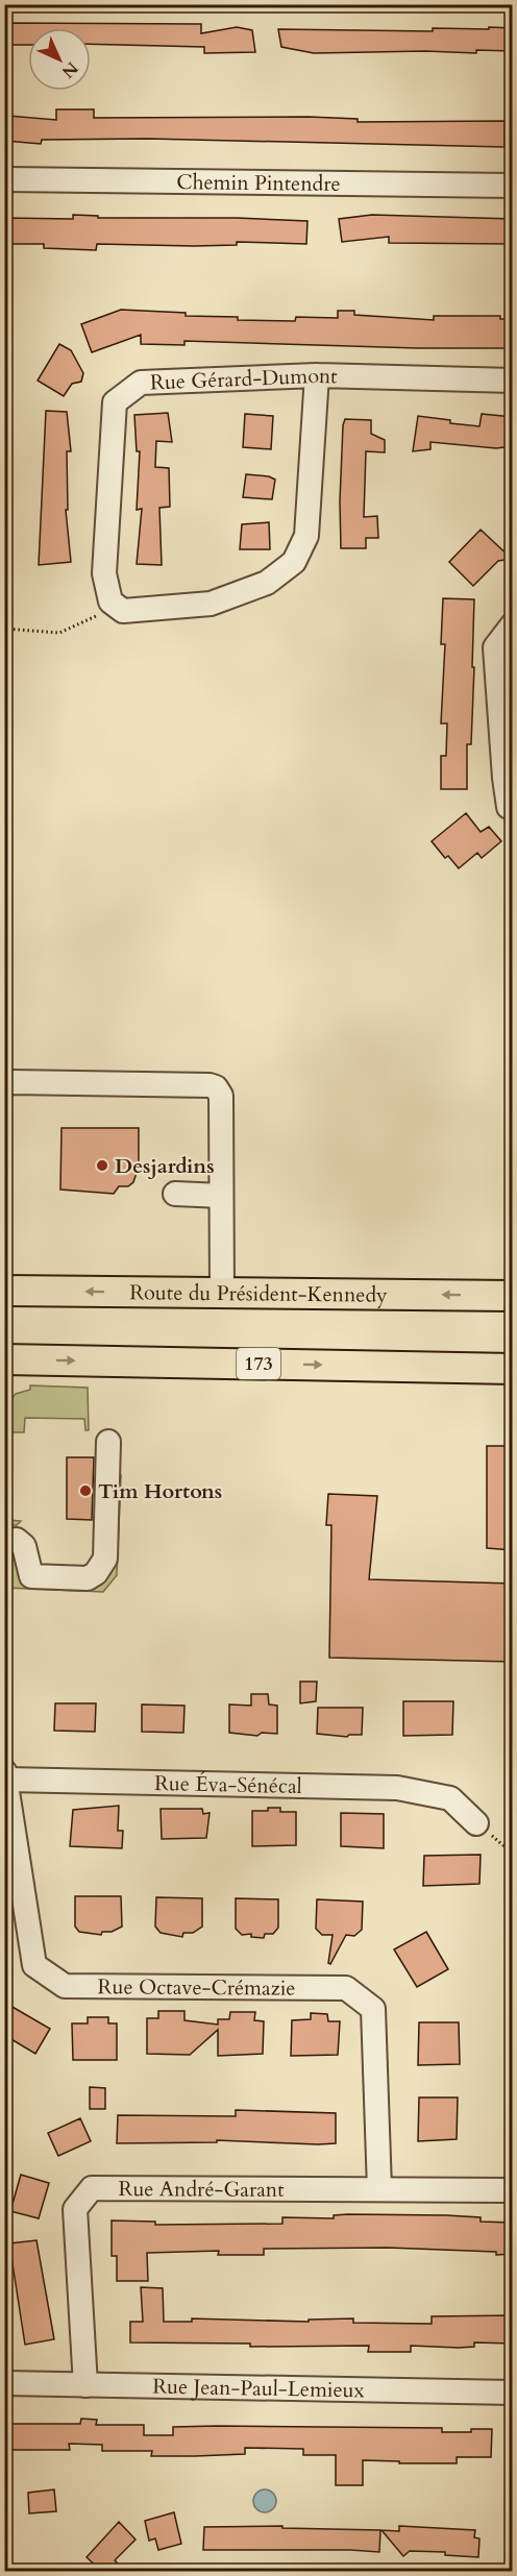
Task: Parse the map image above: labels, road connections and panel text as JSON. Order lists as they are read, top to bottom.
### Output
{
  "streets": {
    "main road": ["Route du Président-Kennedy", "173"],
    "street": [
      "Chemin Pintendre",
      "Rue Gérard-Dumont",
      "Rue Éva-Sénécal",
      "Rue Octave-Crémazie",
      "Rue André-Garant",
      "Rue Jean-Paul-Lemieux"
    ]
  },
  "crossings": [
    ["Rue Éva-Sénécal", "Rue Octave-Crémazie"],
    ["Rue Octave-Crémazie", "Rue André-Garant"],
    ["Rue André-Garant", "Rue Jean-Paul-Lemieux"]
  ],
  "places": ["Desjardins", "Tim Hortons"],
  "north": "bottom right"
}
